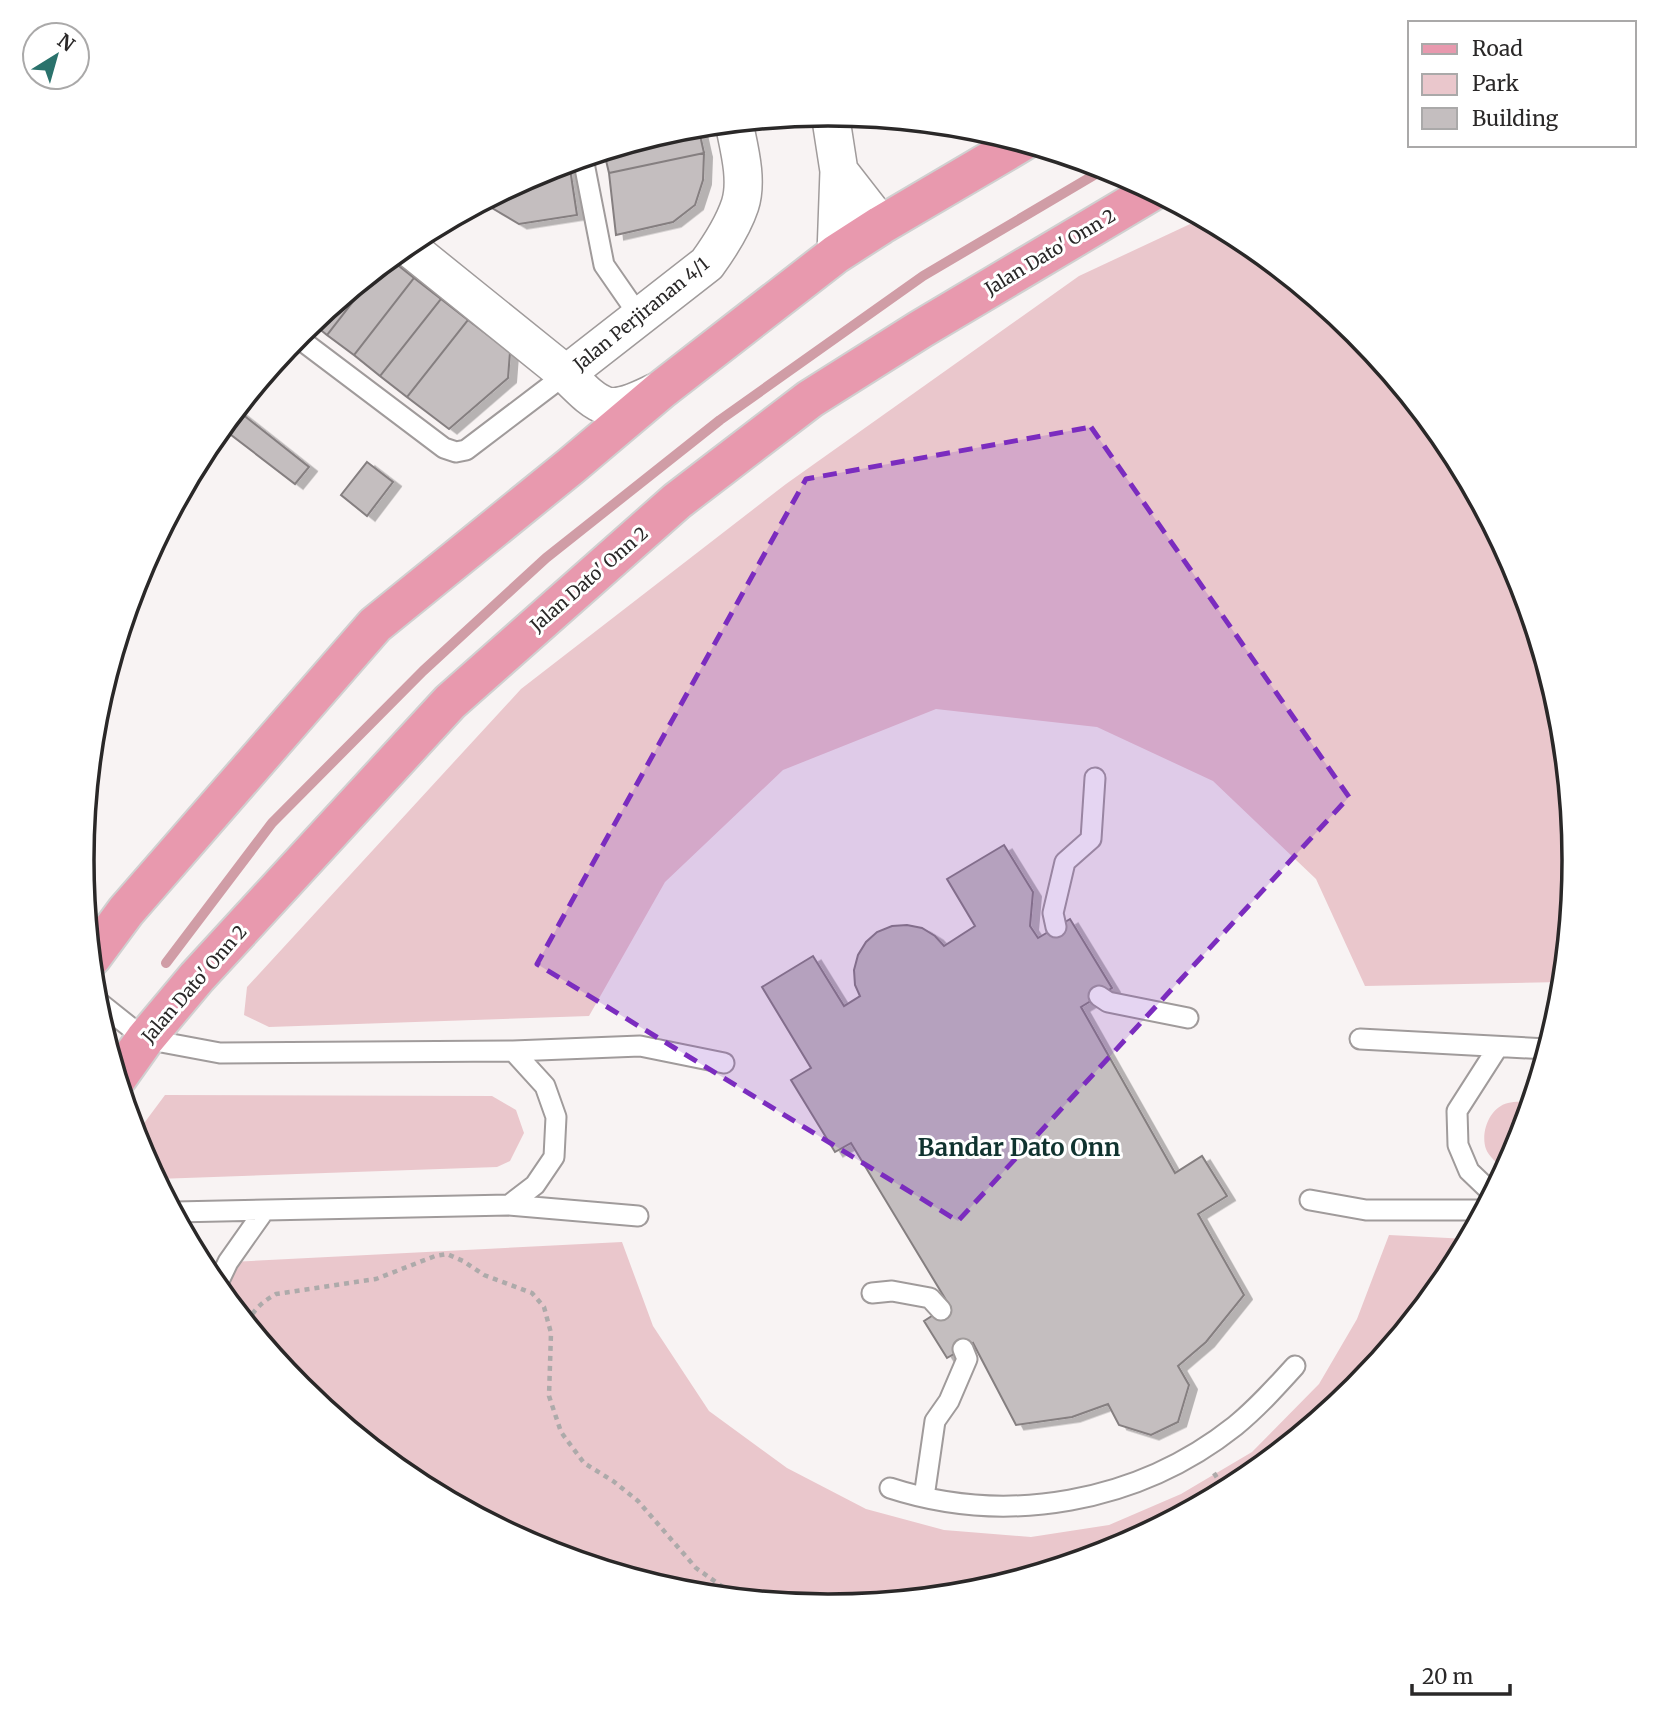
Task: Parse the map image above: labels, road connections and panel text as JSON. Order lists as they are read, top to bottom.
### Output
{
  "streets": {
    "main road": ["Jalan Dato' Onn 2"],
    "street": ["Jalan Perjiranan 4/1"]
  },
  "districts": ["Bandar Dato Onn"],
  "legend": ["Road", "Park", "Building"],
  "scale_bar": "20 m",
  "north": "top right"
}
